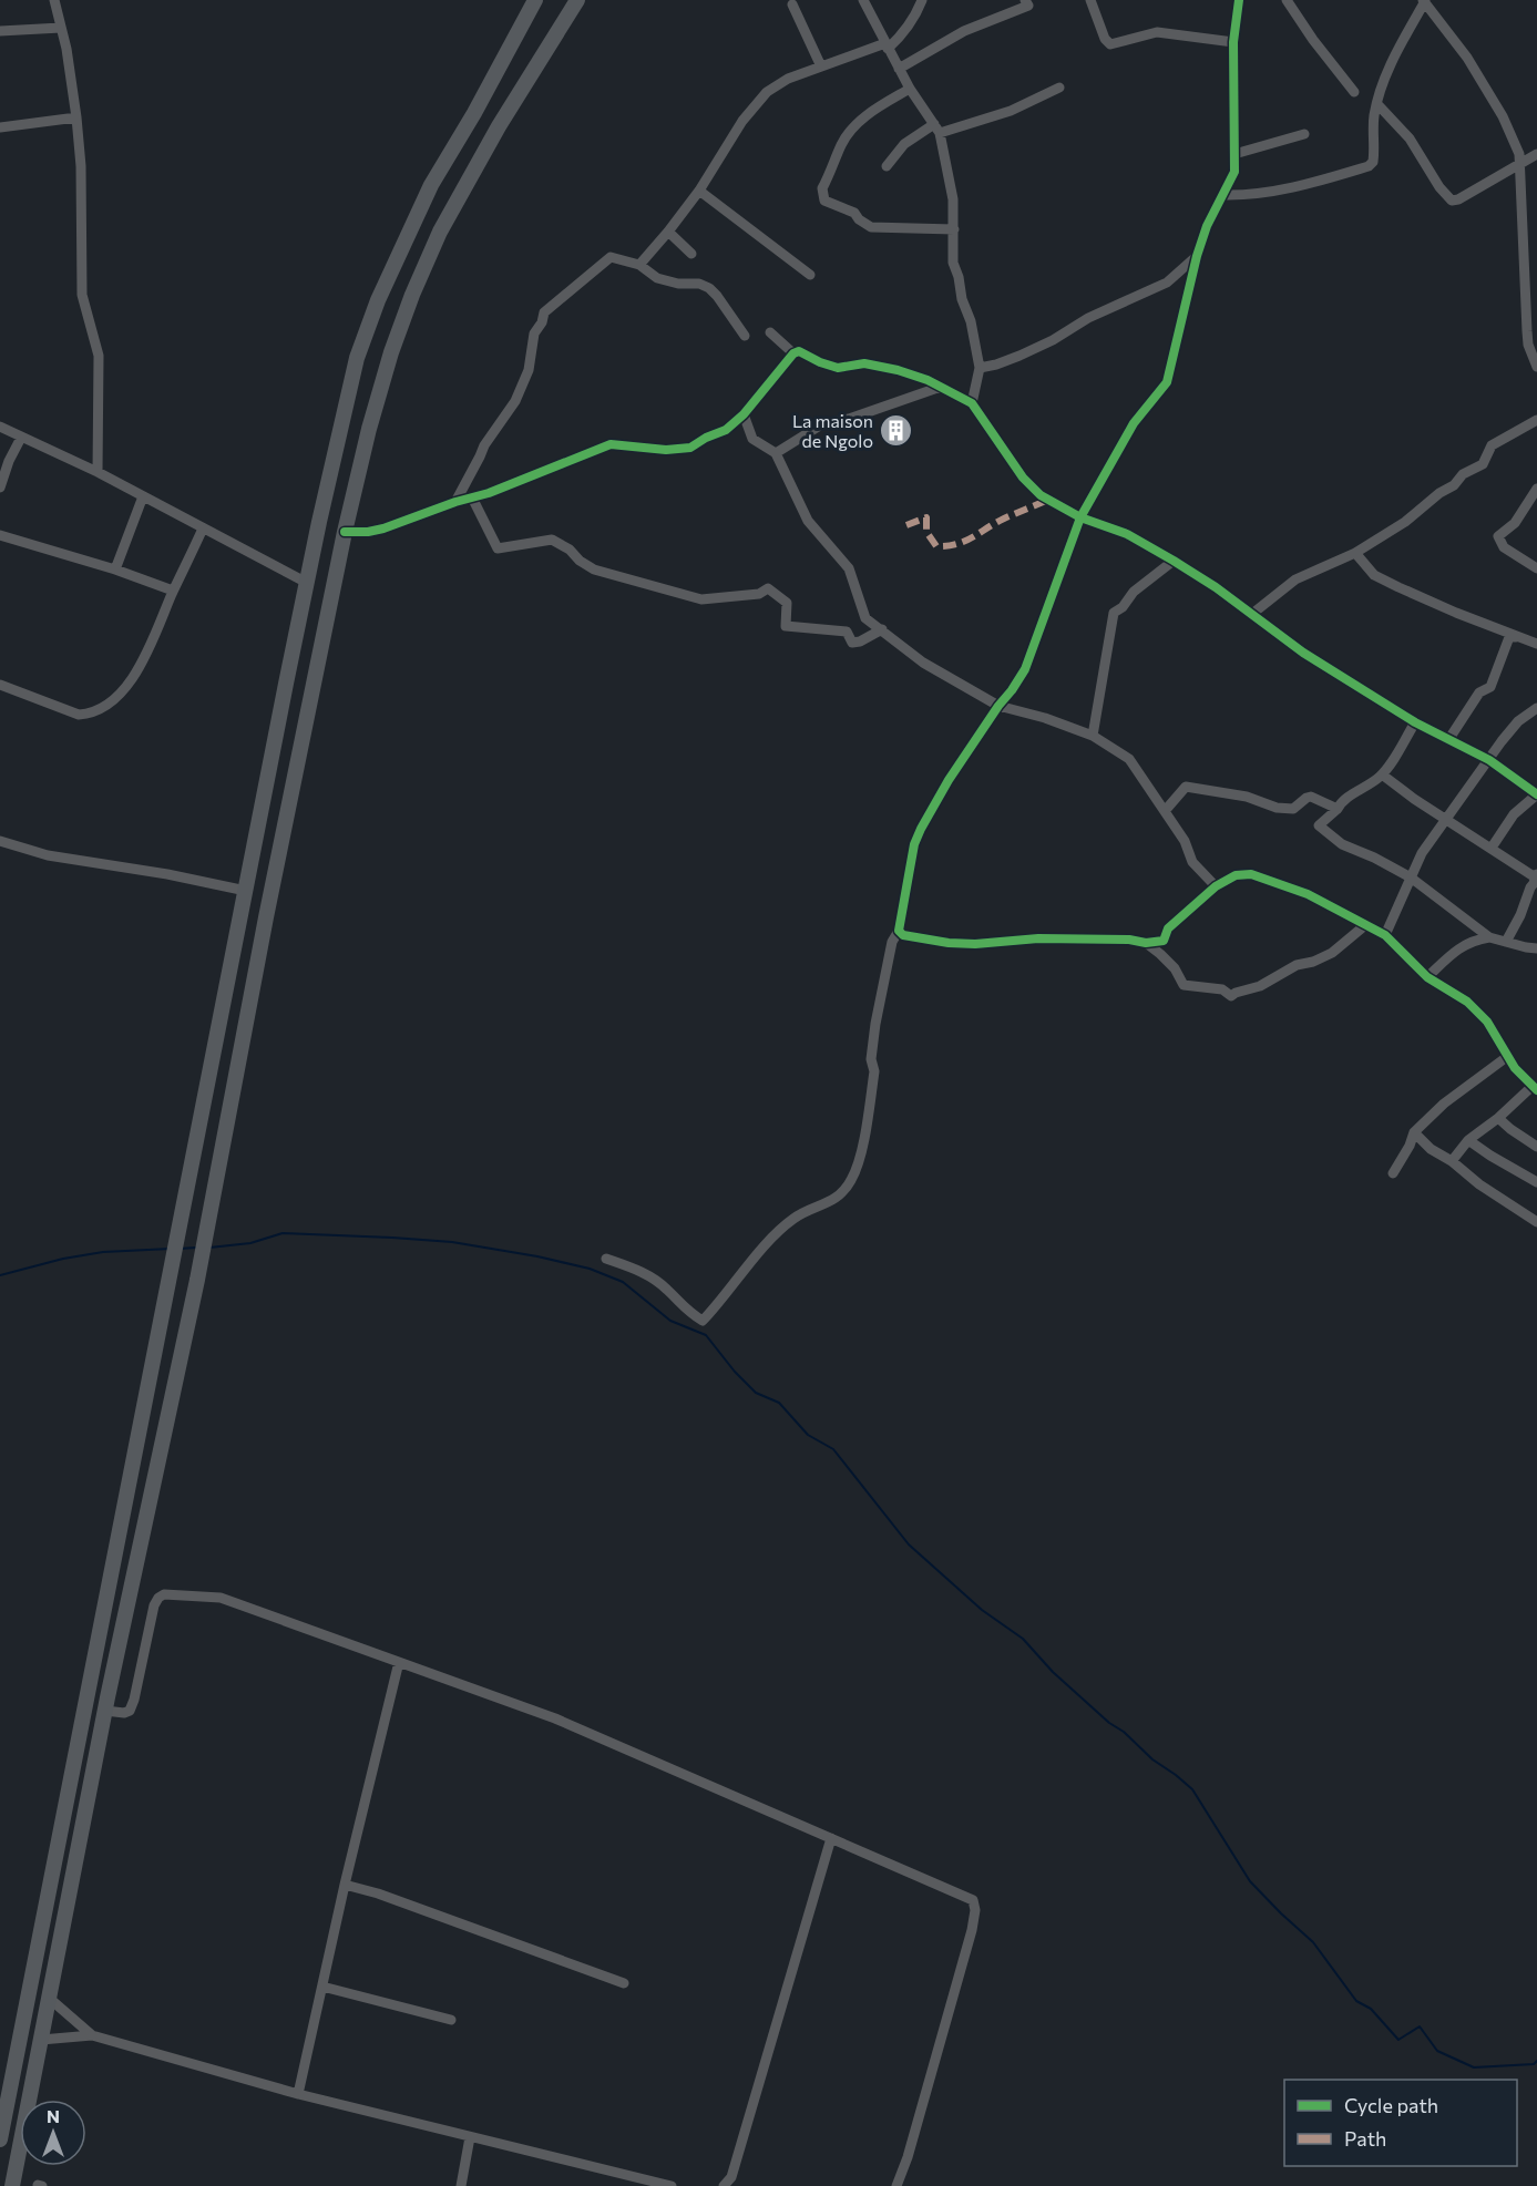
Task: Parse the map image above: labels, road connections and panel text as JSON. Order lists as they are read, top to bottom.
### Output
{
  "places": {
    "building": ["La maison de Ngolo"]
  },
  "legend": ["Cycle path", "Path"],
  "north": "top"
}
